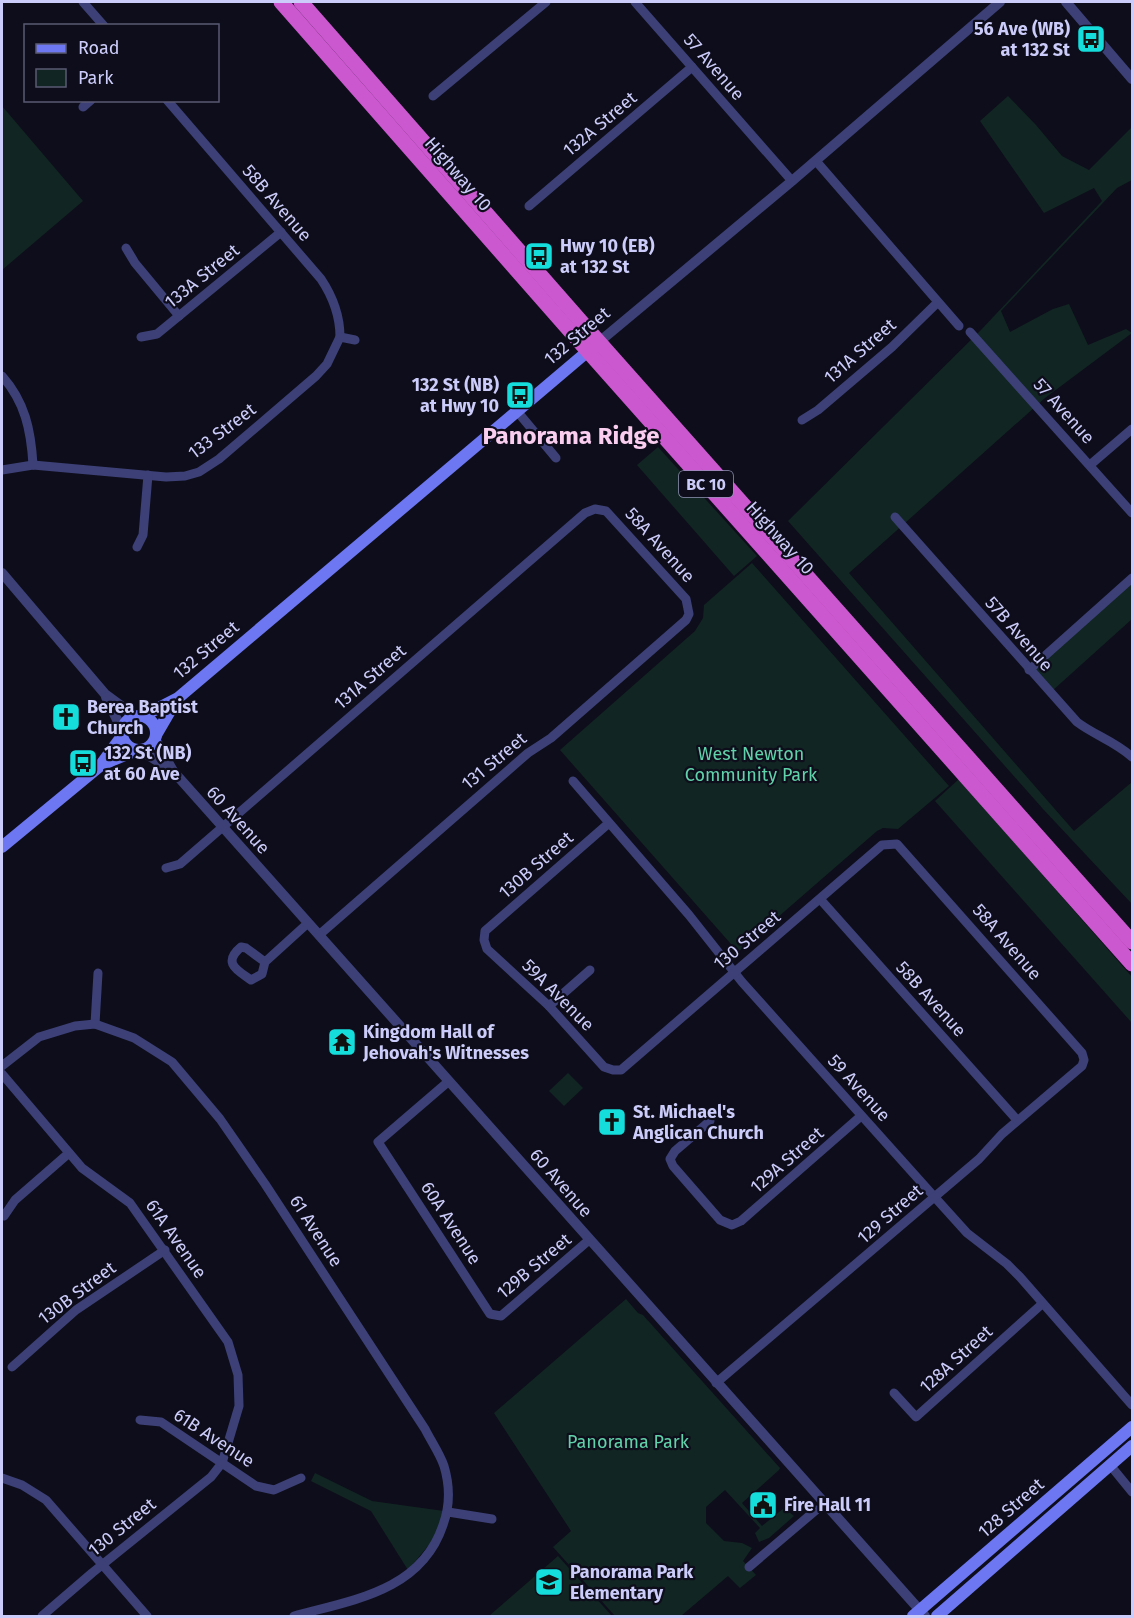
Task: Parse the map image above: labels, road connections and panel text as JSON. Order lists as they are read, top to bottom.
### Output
{
  "streets": {
    "highway": ["Highway 10", "BC 10"],
    "main road": ["132 Street", "128 Street"],
    "street": [
      "57 Avenue",
      "132A Street",
      "58B Avenue",
      "133A Street",
      "131A Street",
      "133 Street",
      "58A Avenue",
      "57B Avenue",
      "131 Street",
      "60 Avenue",
      "130B Street",
      "130 Street",
      "59A Avenue",
      "59 Avenue",
      "129A Street",
      "129 Street",
      "60A Avenue",
      "61 Avenue",
      "61A Avenue",
      "129B Street",
      "128A Street",
      "61B Avenue"
    ]
  },
  "crossings": [
    ["57 Avenue", "132A Street"],
    ["57 Avenue", "132 Street"],
    ["Highway 10", "132 Street"],
    ["58B Avenue", "133A Street"],
    ["58B Avenue", "133 Street"],
    ["58B Avenue", "130 Street"],
    ["58B Avenue", "129 Street"],
    ["132 Street", "60 Avenue"],
    ["131A Street", "58A Avenue"],
    ["131A Street", "60 Avenue"],
    ["58A Avenue", "131 Street"],
    ["58A Avenue", "130 Street"],
    ["58A Avenue", "129 Street"],
    ["131 Street", "60 Avenue"],
    ["60 Avenue", "129 Street"],
    ["60 Avenue", "60A Avenue"],
    ["60 Avenue", "129B Street"],
    ["60 Avenue", "128 Street"],
    ["130B Street", "59A Avenue"],
    ["130B Street", "59 Avenue"],
    ["130B Street", "61A Avenue"],
    ["130 Street", "59A Avenue"],
    ["130 Street", "59 Avenue"],
    ["130 Street", "61A Avenue"],
    ["130 Street", "61B Avenue"],
    ["59 Avenue", "129A Street"],
    ["59 Avenue", "129 Street"],
    ["59 Avenue", "128A Street"],
    ["60A Avenue", "129B Street"],
    ["61A Avenue", "61B Avenue"]
  ],
  "districts": ["Panorama Ridge"],
  "parks": ["West Newton Community Park", "Panorama Park"],
  "places": {
    "bus stop": [
      "56 Ave (WB) at 132 St",
      "Hwy 10 (EB) at 132 St",
      "132 St (NB) at Hwy 10",
      "132 St (NB) at 60 Ave"
    ],
    "church": ["Berea Baptist Church", "St. Michael's Anglican Church"],
    "temple": ["Kingdom Hall of Jehovah's Witnesses"],
    "public building": ["Fire Hall 11"],
    "school or university": ["Panorama Park Elementary"]
  },
  "legend": ["Road", "Park"]
}
